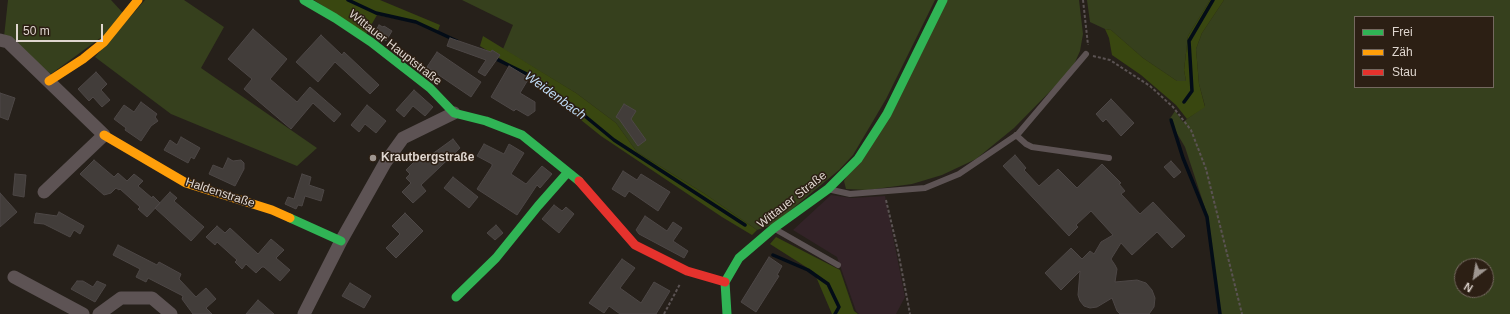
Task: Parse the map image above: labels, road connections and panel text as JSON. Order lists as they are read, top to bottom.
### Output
{
  "streets": {
    "street": ["Wittauer Hauptstraße", "Haldenstraße", "Wittauer Straße"]
  },
  "water": ["Weidenbach"],
  "places": ["Krautbergstraße"],
  "legend": ["Frei", "Zäh", "Stau"],
  "scale_bar": "50 m",
  "north": "bottom left"
}
